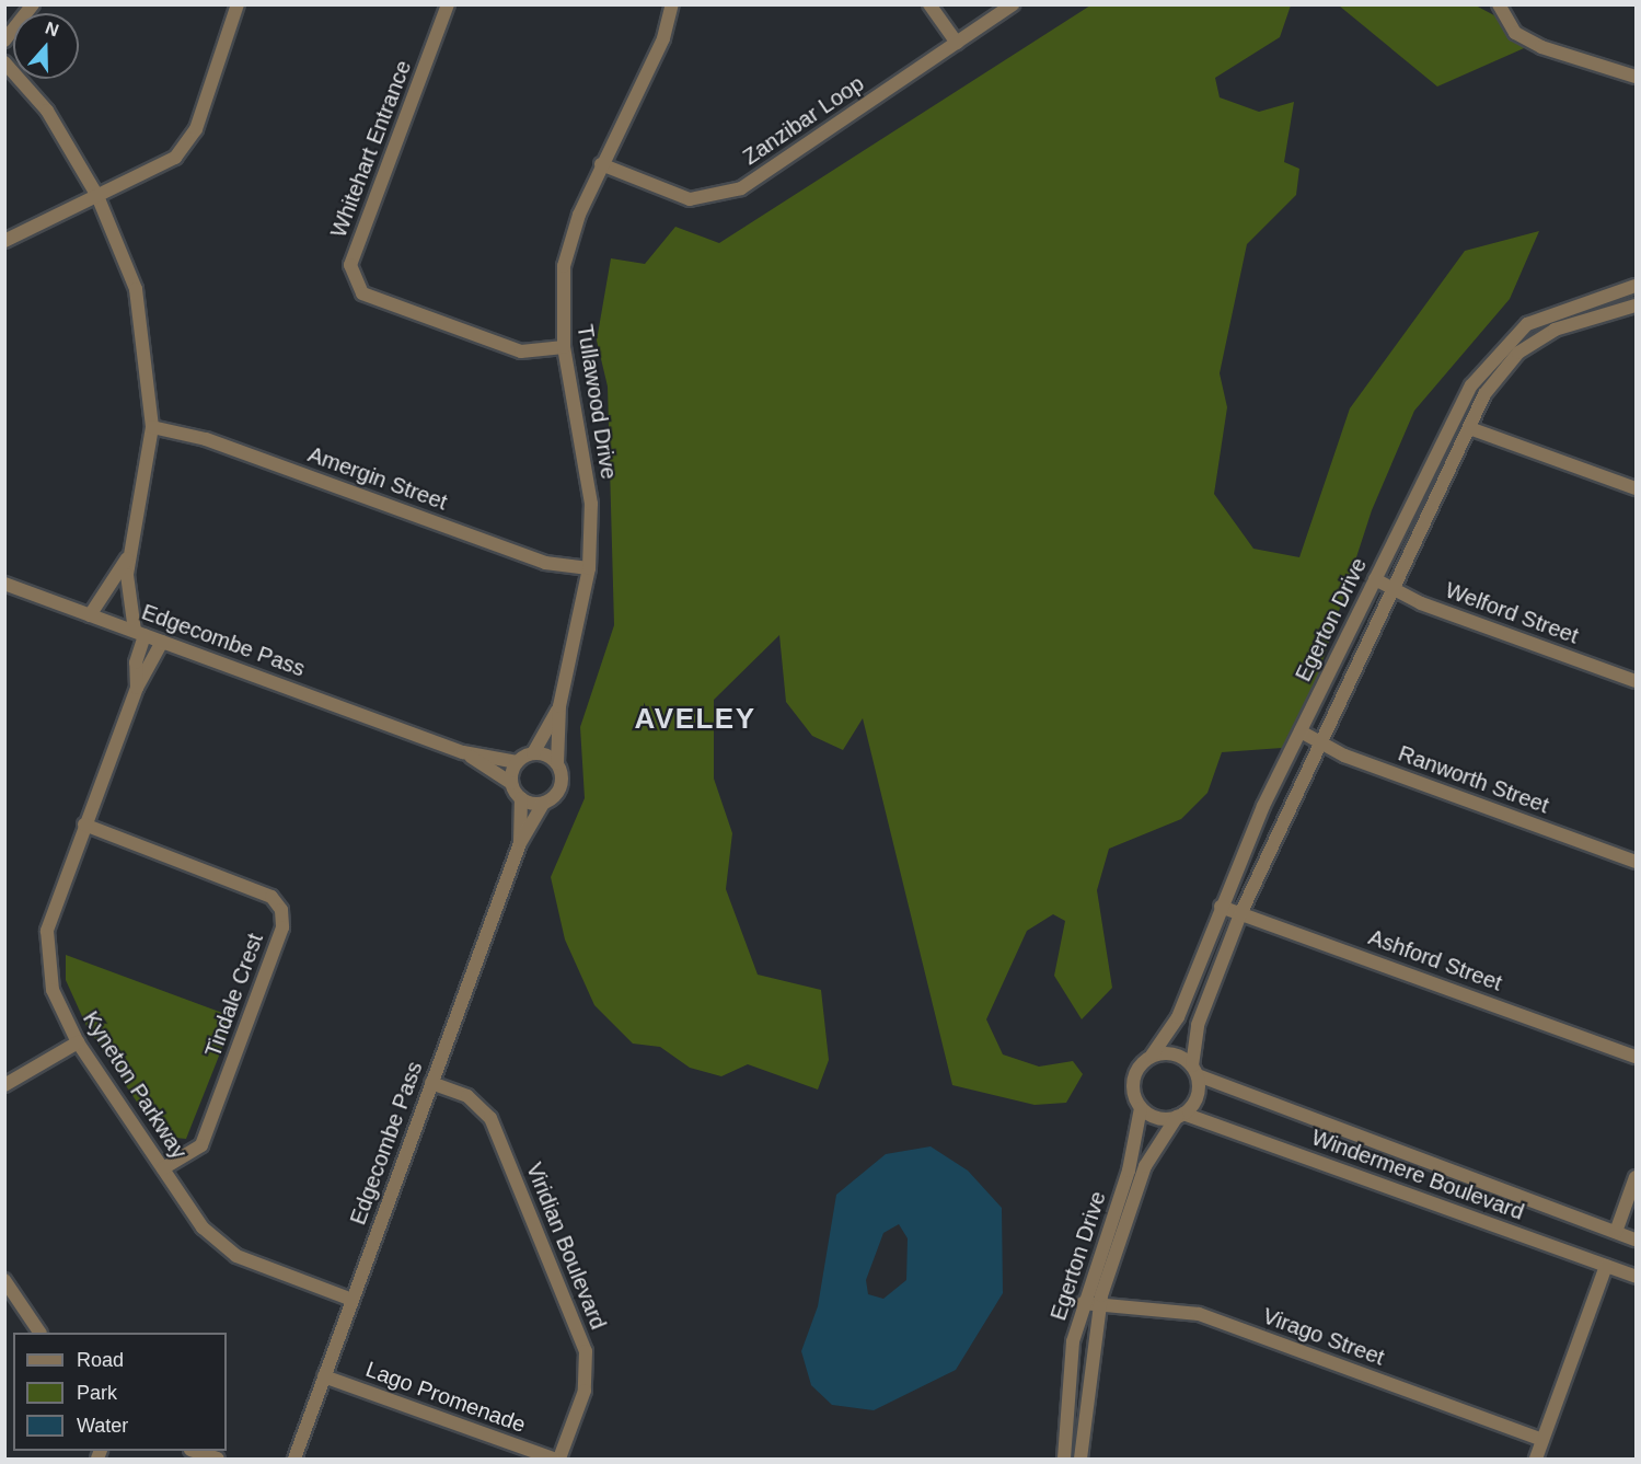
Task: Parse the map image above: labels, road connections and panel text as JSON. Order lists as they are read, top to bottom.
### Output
{
  "streets": {
    "street": [
      "Zanzibar Loop",
      "Whitehart Entrance",
      "Tullawood Drive",
      "Amergin Street",
      "Welford Street",
      "Egerton Drive",
      "Edgecombe Pass",
      "Ranworth Street",
      "Ashford Street",
      "Tindale Crest",
      "Kyneton Parkway",
      "Windermere Boulevard",
      "Viridian Boulevard",
      "Virago Street",
      "Lago Promenade"
    ]
  },
  "crossings": [
    ["Zanzibar Loop", "Tullawood Drive"],
    ["Whitehart Entrance", "Tullawood Drive"],
    ["Tullawood Drive", "Amergin Street"],
    ["Tullawood Drive", "Edgecombe Pass"],
    ["Welford Street", "Egerton Drive"],
    ["Egerton Drive", "Ranworth Street"],
    ["Egerton Drive", "Ashford Street"],
    ["Egerton Drive", "Windermere Boulevard"],
    ["Egerton Drive", "Virago Street"],
    ["Edgecombe Pass", "Kyneton Parkway"],
    ["Edgecombe Pass", "Viridian Boulevard"],
    ["Edgecombe Pass", "Lago Promenade"],
    ["Tindale Crest", "Kyneton Parkway"]
  ],
  "districts": ["AVELEY"],
  "legend": ["Road", "Park", "Water"],
  "north": "top"
}
